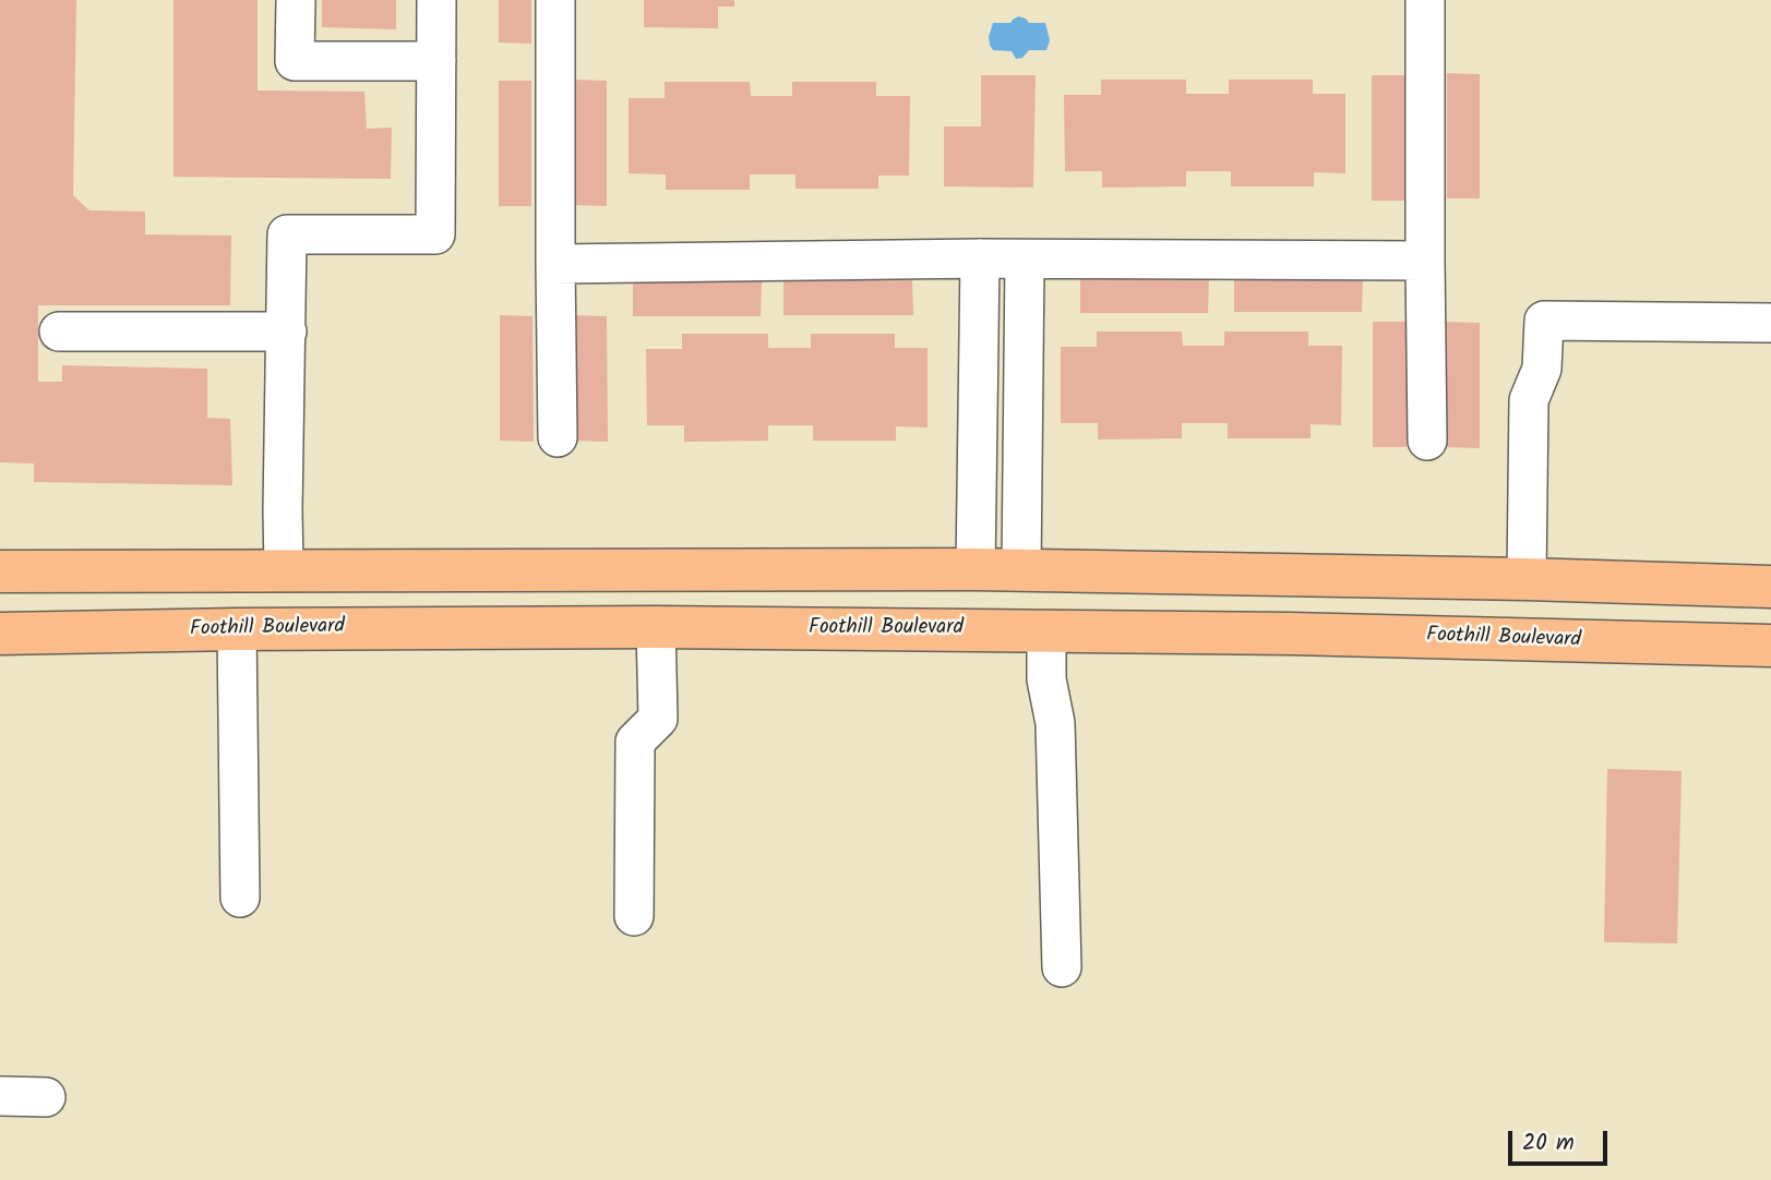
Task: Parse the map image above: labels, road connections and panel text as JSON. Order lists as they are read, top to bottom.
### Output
{
  "streets": {
    "main road": ["Foothill Boulevard"]
  },
  "scale_bar": "20 m"
}
